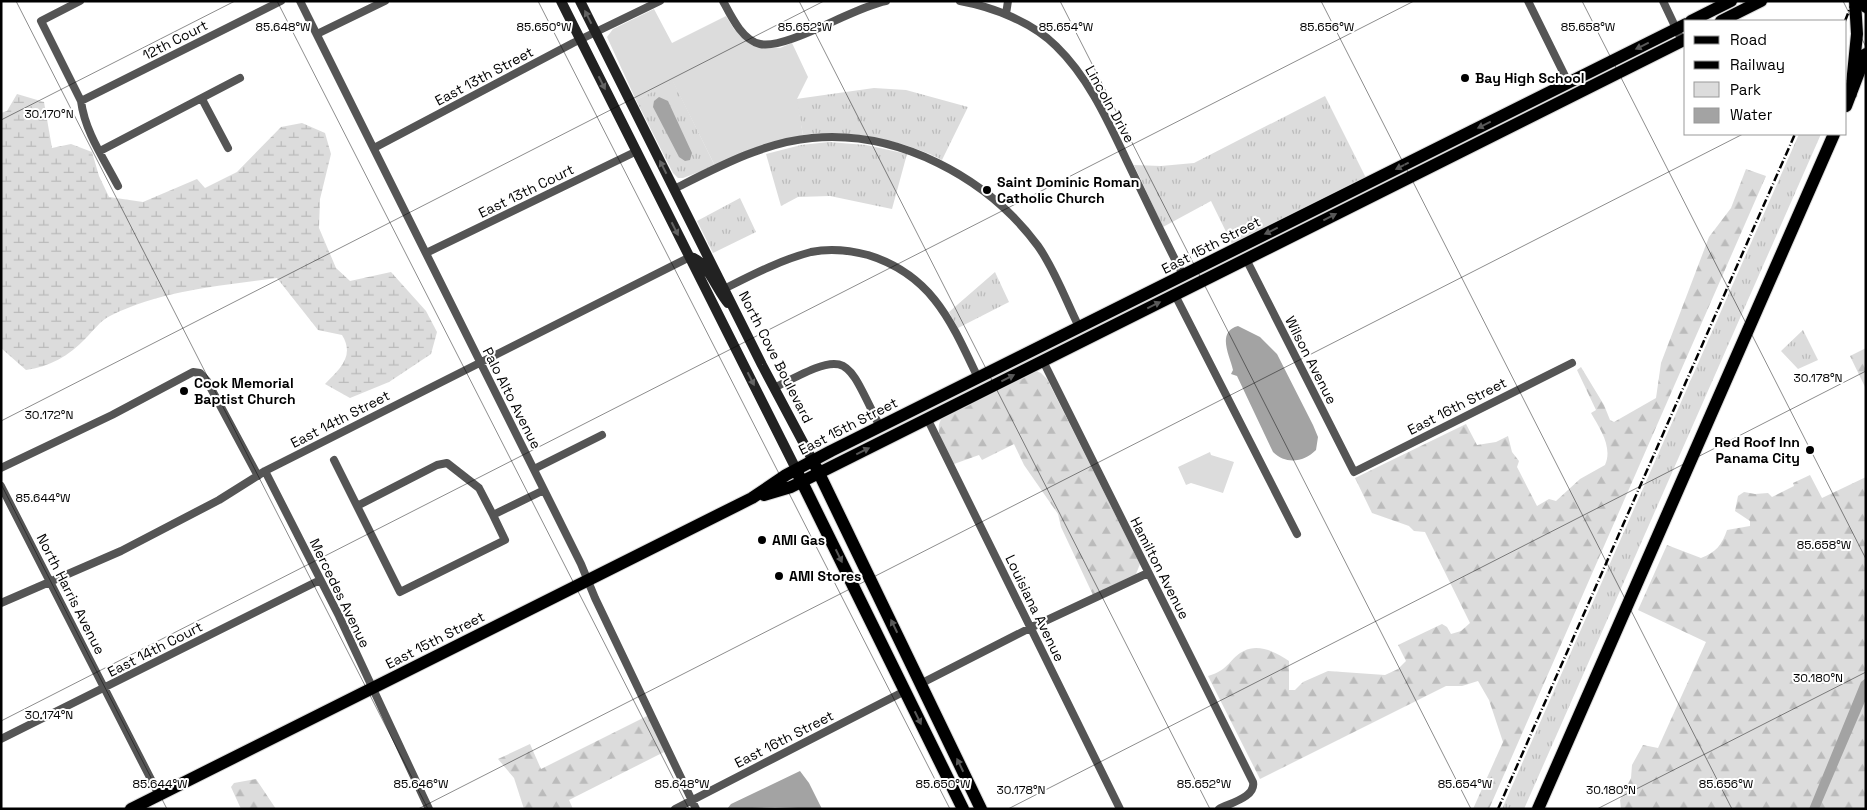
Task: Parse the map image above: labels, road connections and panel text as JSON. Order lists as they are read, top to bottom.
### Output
{
  "streets": {
    "main road": ["East 15th Street", "North Cove Boulevard"],
    "street": [
      "12th Court",
      "East 13th Street",
      "Lincoln Drive",
      "East 13th Court",
      "Wilson Avenue",
      "Palo Alto Avenue",
      "East 16th Street",
      "East 14th Street",
      "Hamilton Avenue",
      "Mercedes Avenue",
      "North Harris Avenue",
      "Louisiana Avenue",
      "East 14th Court"
    ]
  },
  "crossings": [
    ["East 13th Street", "North Cove Boulevard"],
    ["East 13th Street", "Palo Alto Avenue"],
    ["Lincoln Drive", "East 15th Street"],
    ["East 13th Court", "Palo Alto Avenue"],
    ["East 15th Street", "North Cove Boulevard"],
    ["East 15th Street", "Wilson Avenue"],
    ["East 15th Street", "Palo Alto Avenue"],
    ["East 15th Street", "Hamilton Avenue"],
    ["East 15th Street", "Mercedes Avenue"],
    ["East 15th Street", "North Harris Avenue"],
    ["East 15th Street", "Louisiana Avenue"],
    ["Wilson Avenue", "East 16th Street"],
    ["Palo Alto Avenue", "East 16th Street"],
    ["Palo Alto Avenue", "East 14th Street"],
    ["East 14th Street", "Mercedes Avenue"],
    ["East 14th Street", "North Harris Avenue"],
    ["Mercedes Avenue", "East 14th Court"],
    ["North Harris Avenue", "East 14th Court"]
  ],
  "places": [
    "Bay High School",
    "Saint Dominic Roman Catholic Church",
    "Cook Memorial Baptist Church",
    "Red Roof Inn Panama City",
    "AMI Gas",
    "AMI Stores"
  ],
  "legend": [
    "Road",
    "Railway",
    "Park",
    "Water"
  ],
  "coordinates": [
    "85.648°W",
    "85.650°W",
    "85.652°W",
    "85.654°W",
    "85.656°W",
    "85.658°W",
    "30.170°N",
    "30.178°N",
    "30.172°N",
    "85.644°W",
    "30.180°N",
    "30.174°N",
    "85.646°W"
  ]
}
